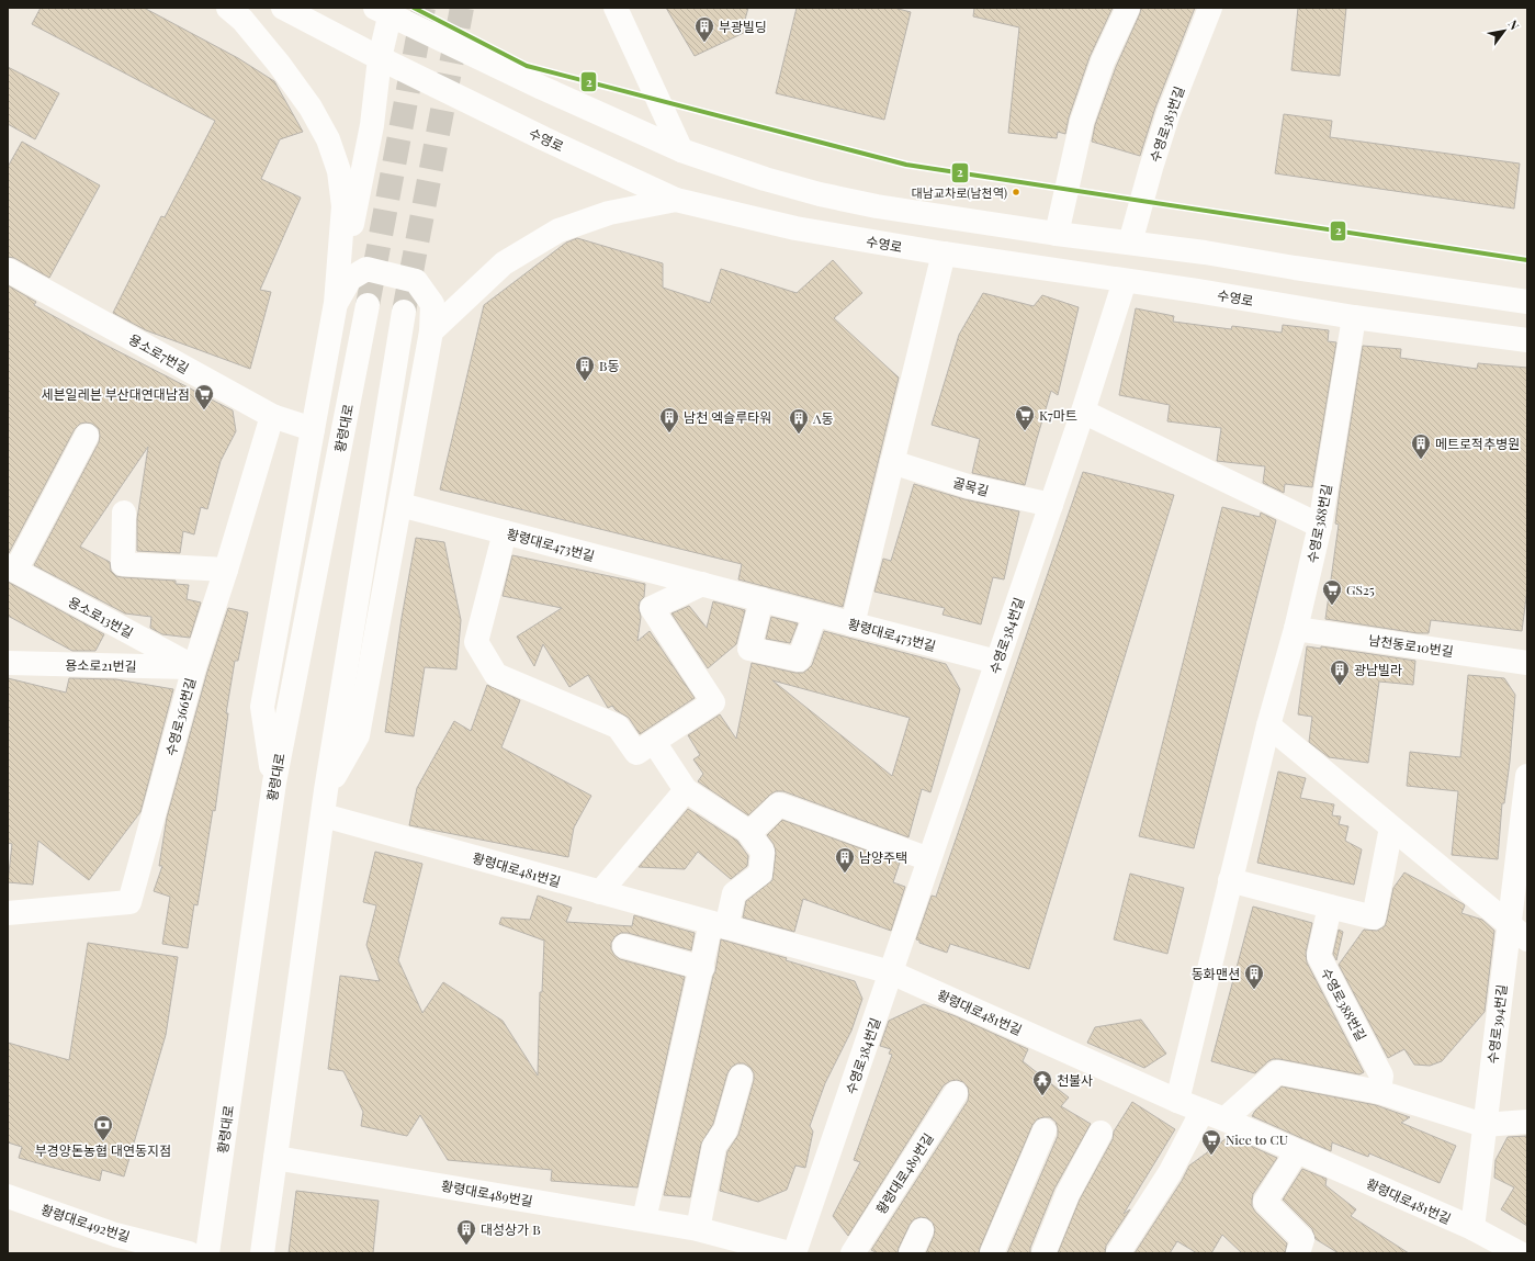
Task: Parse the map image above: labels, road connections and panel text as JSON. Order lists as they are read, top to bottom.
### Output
{
  "streets": {
    "street": [
      "수영로383번길",
      "수영로",
      "용소로7번길",
      "황령대로",
      "골목길",
      "수영로388번길",
      "황령대로473번길",
      "용소로13번길",
      "수영로384번길",
      "남천동로10번길",
      "용소로21번길",
      "수영로366번길",
      "황령대로481번길",
      "수영로394번길",
      "황령대로489번길",
      "황령대로492번길"
    ]
  },
  "crossings": [
    ["수영로", "수영로388번길"],
    ["수영로", "수영로384번길"],
    ["용소로7번길", "수영로366번길"],
    ["골목길", "수영로384번길"],
    ["수영로388번길", "남천동로10번길"],
    ["수영로388번길", "황령대로481번길"],
    ["황령대로473번길", "수영로384번길"],
    ["용소로13번길", "용소로21번길"],
    ["용소로13번길", "수영로366번길"],
    ["수영로384번길", "황령대로481번길"],
    ["용소로21번길", "수영로366번길"],
    ["황령대로481번길", "수영로394번길"]
  ],
  "places": {
    "building": [
      "부광빌딩",
      "B동",
      "남천 엑슬루타워",
      "A동",
      "메트로적추병원",
      "광남빌라",
      "남양주택",
      "동화맨션",
      "대성상가 B"
    ],
    "other": ["대남교차로(남천역)"],
    "supermarket": [
      "세븐일레븐 부산대연대남점",
      "K7마트",
      "GS25",
      "Nice to CU"
    ],
    "temple": ["천불사"],
    "bank": ["부경양돈농협 대연동지점"]
  },
  "lines": ["transit line 2"],
  "north": "top right"
}
